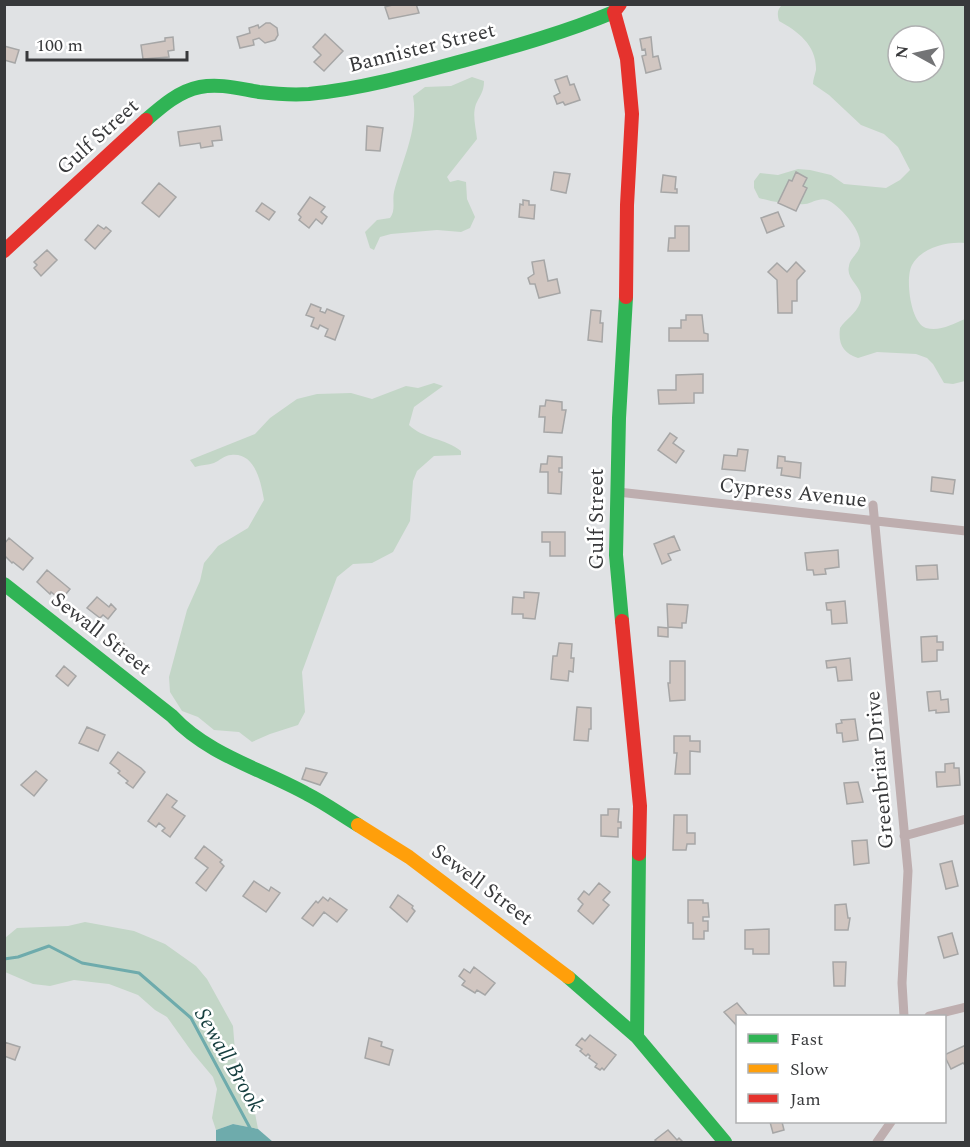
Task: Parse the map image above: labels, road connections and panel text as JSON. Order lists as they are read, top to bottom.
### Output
{
  "streets": {
    "street": [
      "Bannister Street",
      "Gulf Street",
      "Cypress Avenue",
      "Sewall Street",
      "Greenbriar Drive",
      "Sewell Street"
    ]
  },
  "crossings": [
    ["Bannister Street", "Gulf Street"],
    ["Gulf Street", "Cypress Avenue"],
    ["Gulf Street", "Sewell Street"],
    ["Cypress Avenue", "Greenbriar Drive"],
    ["Sewall Street", "Sewell Street"]
  ],
  "water": ["Sewall Brook"],
  "legend": ["Fast", "Slow", "Jam"],
  "scale_bar": "100 m",
  "north": "left"
}
